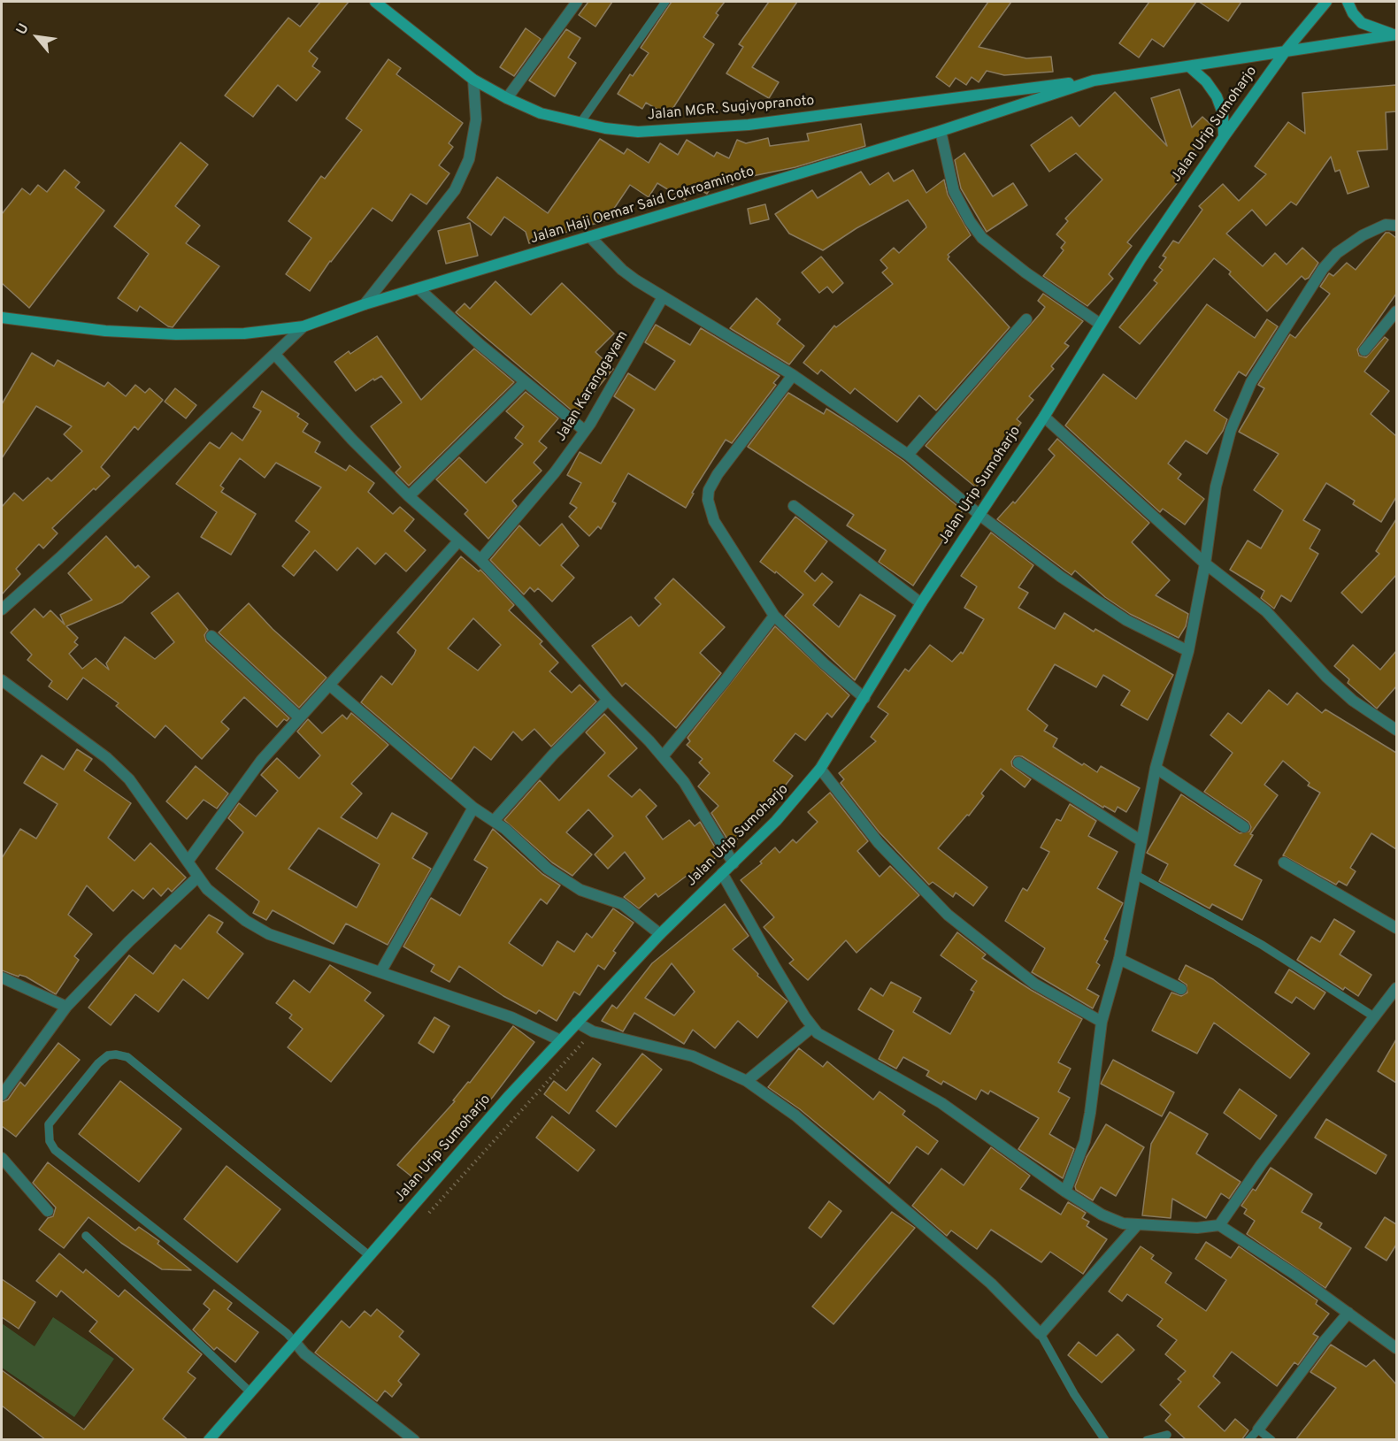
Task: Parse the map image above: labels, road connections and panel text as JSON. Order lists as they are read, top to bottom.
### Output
{
  "streets": {
    "main road": ["Jalan MGR. Sugiyopranoto", "Jalan Urip Sumoharjo", "Jalan Haji Oemar Said Cokroaminoto"],
    "street": ["Jalan Karanggayam"]
  },
  "crossings": [
    ["Jalan MGR. Sugiyopranoto", "Jalan Haji Oemar Said Cokroaminoto"],
    ["Jalan Urip Sumoharjo", "Jalan Haji Oemar Said Cokroaminoto"]
  ],
  "north": "top left"
}
